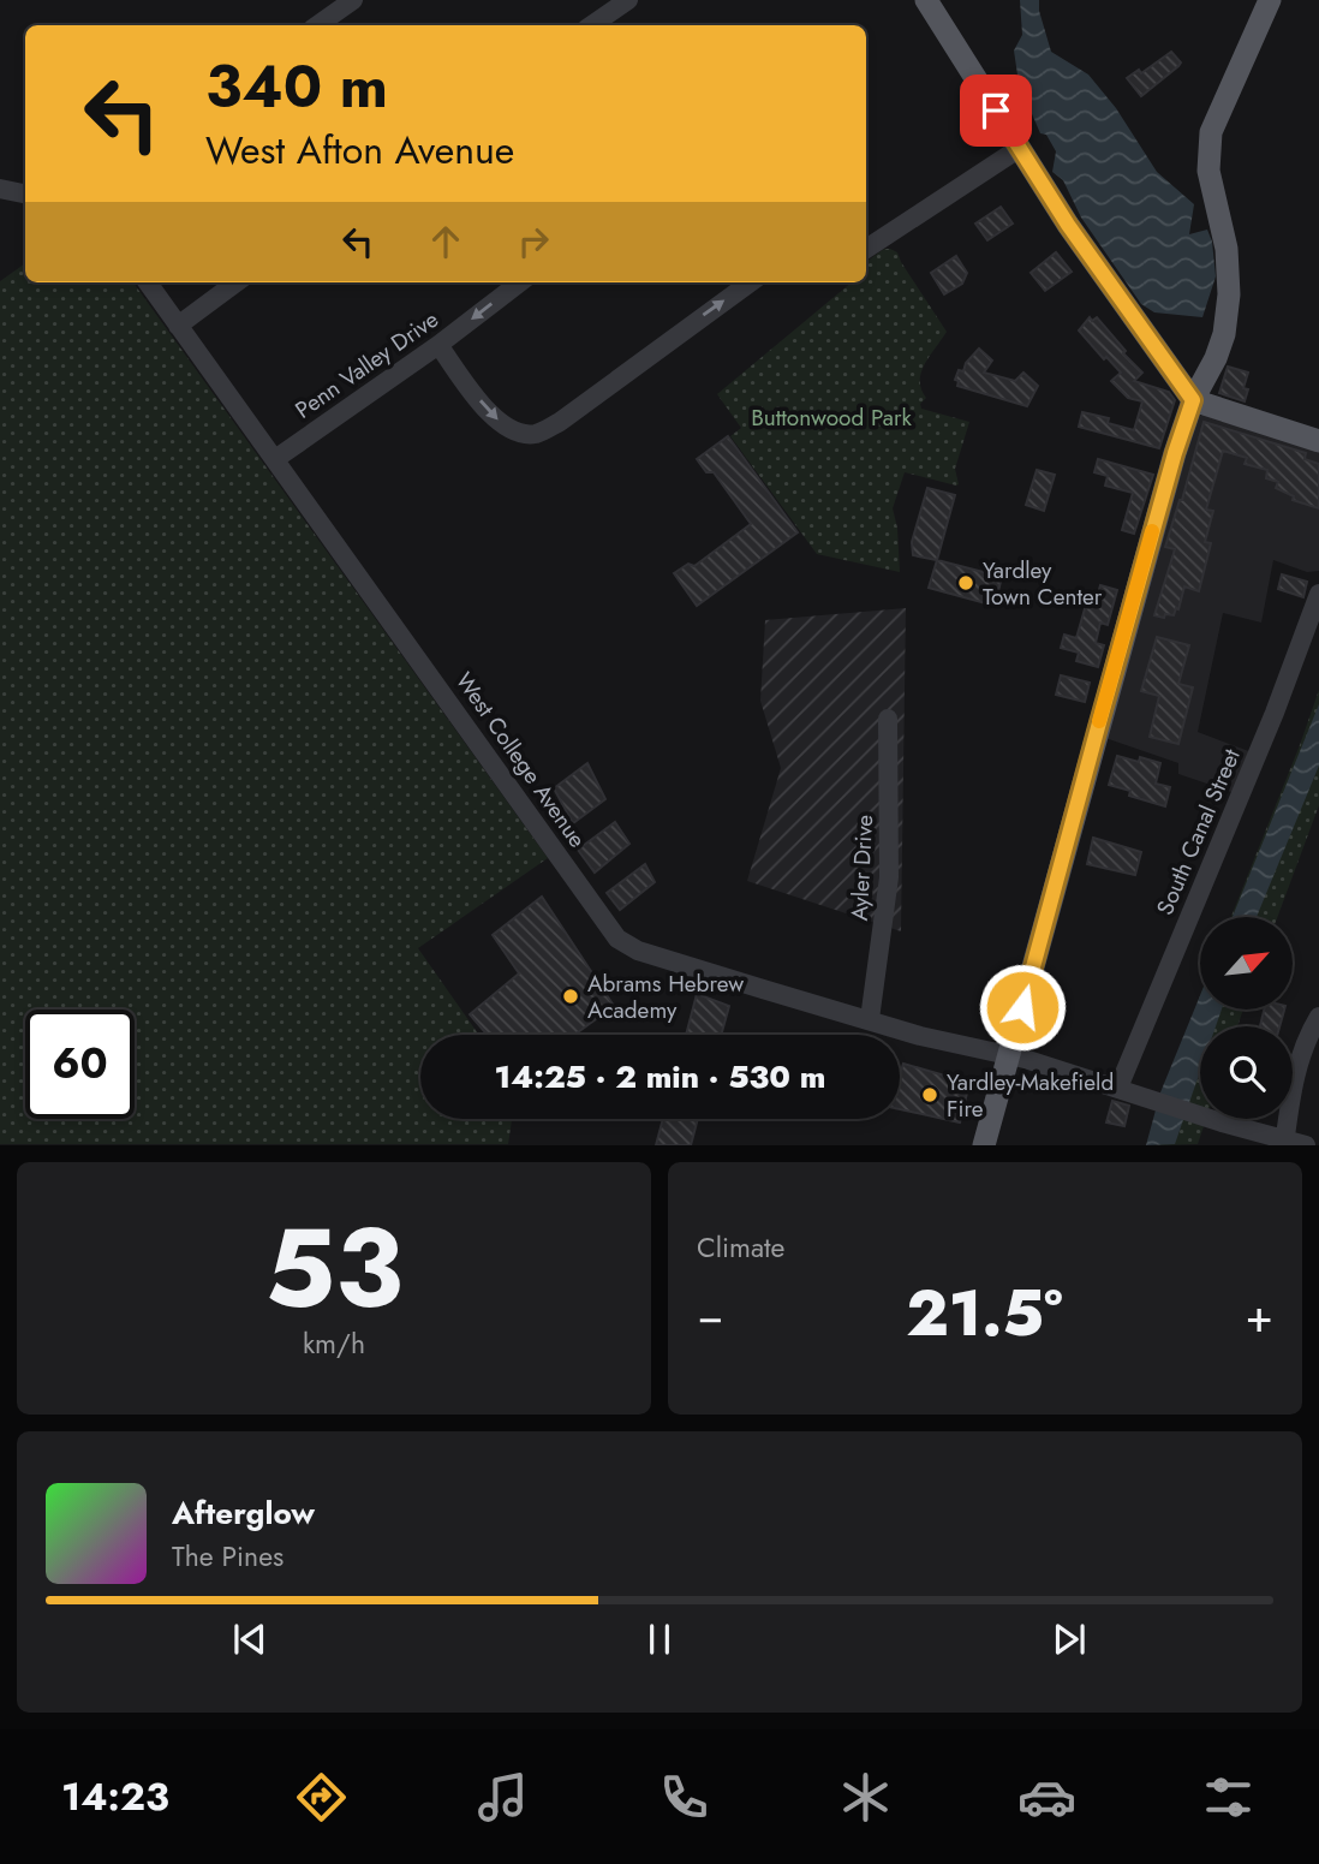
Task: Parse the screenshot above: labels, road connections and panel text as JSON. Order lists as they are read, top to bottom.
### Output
{
  "streets": {
    "street": [
      "Penn Valley Drive",
      "West College Avenue",
      "South Canal Street",
      "Ayler Drive"
    ]
  },
  "crossings": [
    ["Penn Valley Drive", "West College Avenue"],
    ["West College Avenue", "South Canal Street"],
    ["West College Avenue", "Ayler Drive"]
  ],
  "parks": ["Buttonwood Park"],
  "places": ["Yardley Town Center", "Abrams Hebrew Academy", "Yardley-Makefield Fire"],
  "north": "top right",
  "page": {
    "turn": ["340 m", "West Afton Avenue"],
    "limit": "60",
    "trip": "14:25 · 2 min · 530 m",
    "tile": [
      ["53", "km/h"],
      "Climate"
    ],
    "heat": ["−", "21.5°", "+"],
    "song": ["Afterglow", "The Pines"],
    "tabs": "14:23"
  }
}
